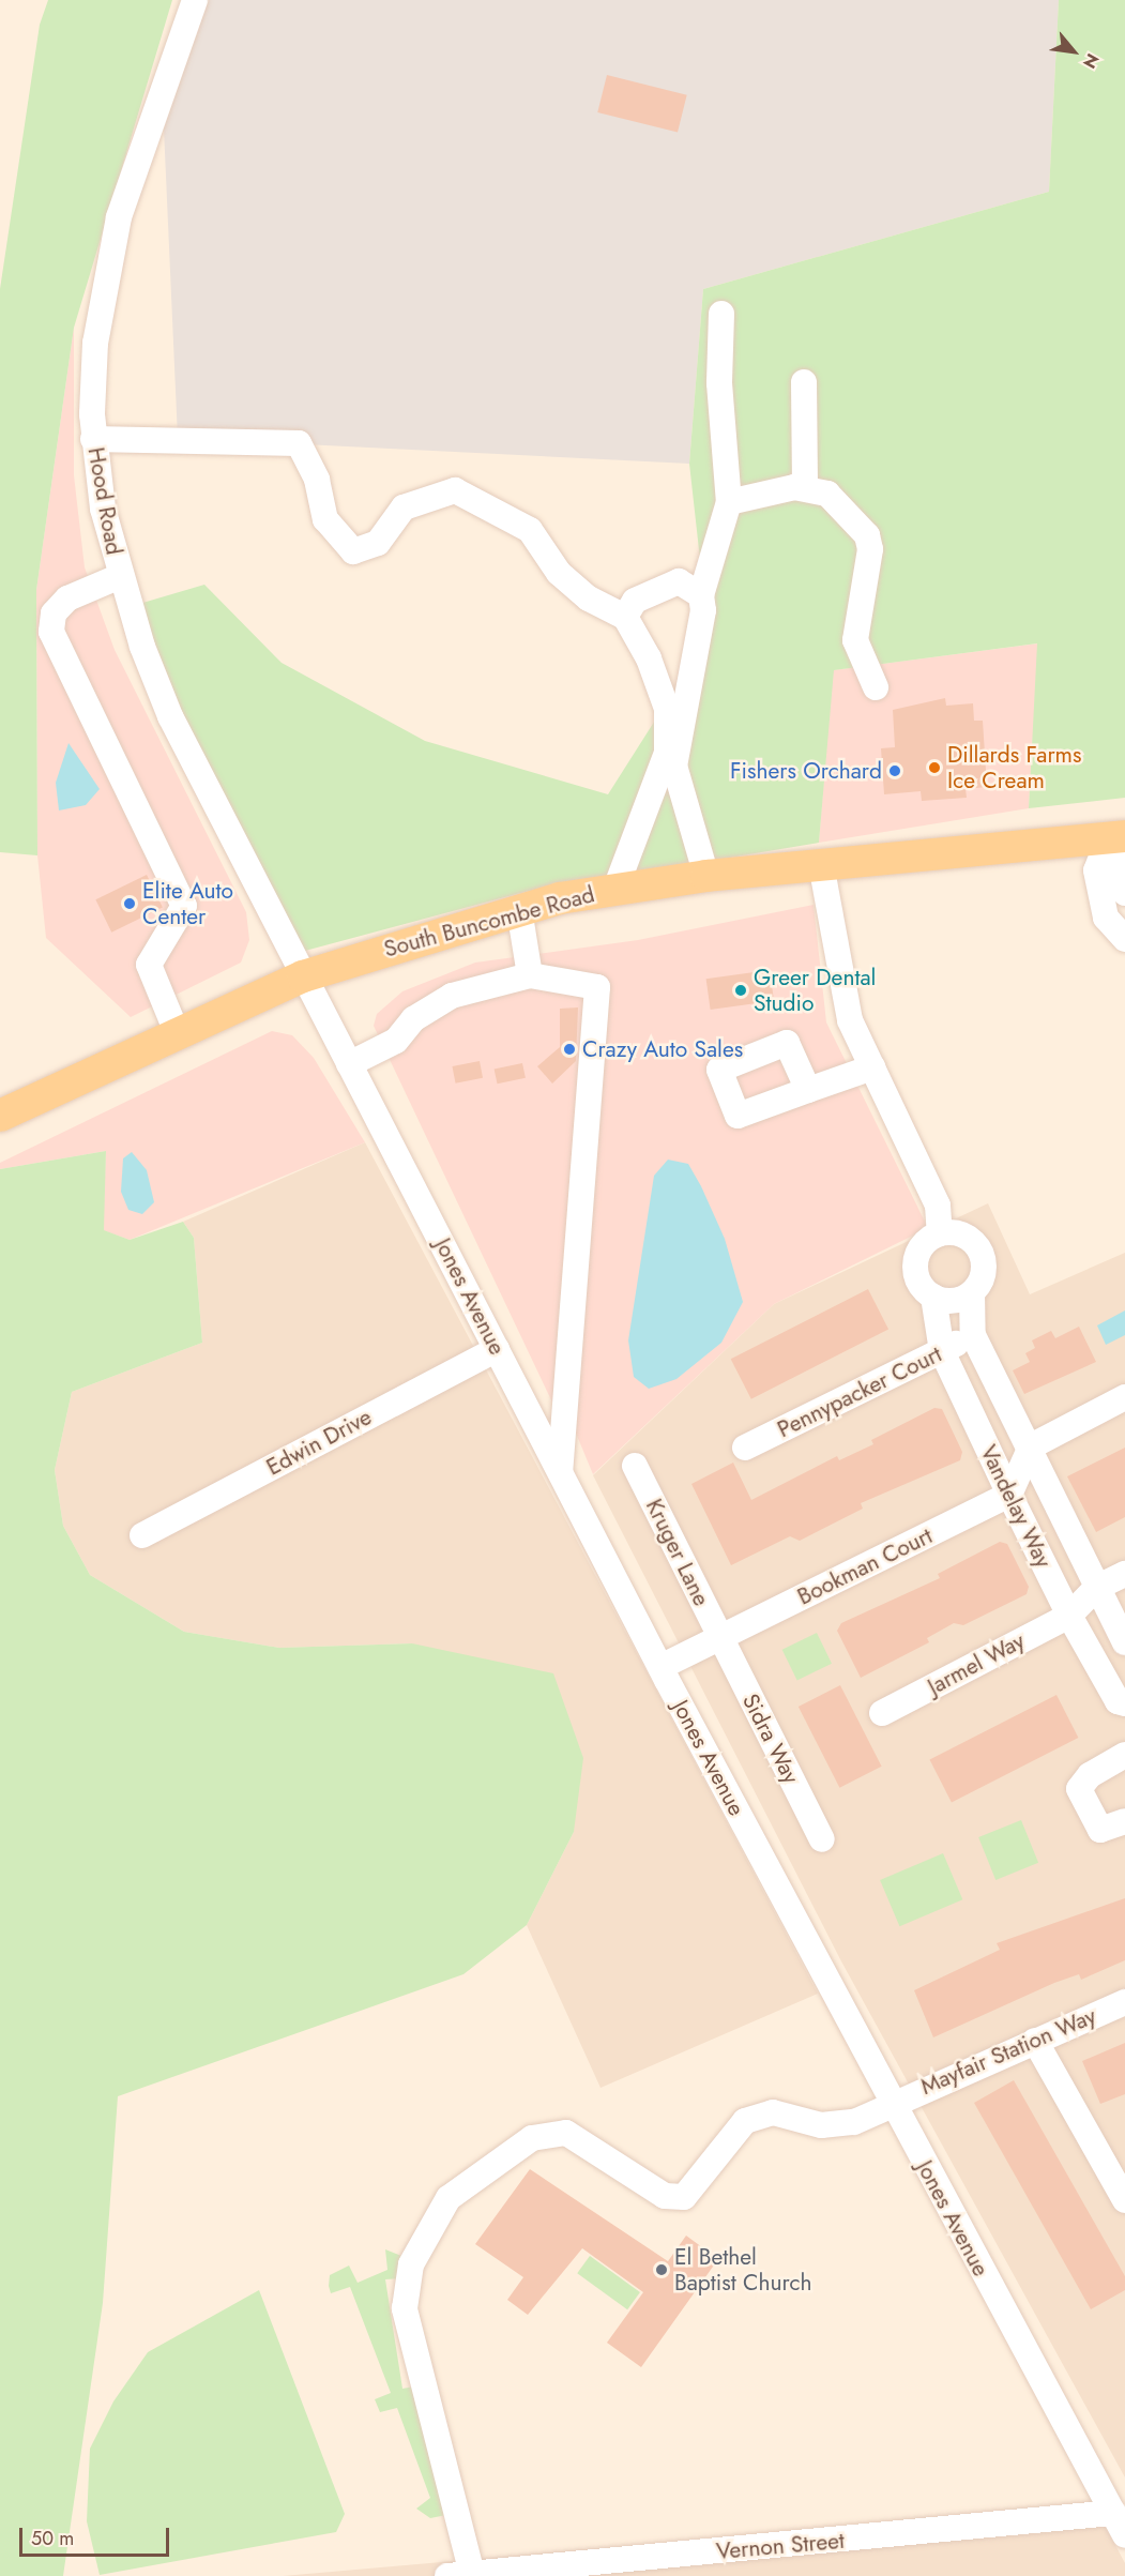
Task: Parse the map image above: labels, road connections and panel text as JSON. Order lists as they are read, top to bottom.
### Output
{
  "streets": {
    "main road": ["South Buncombe Road"],
    "street": [
      "Hood Road",
      "Jones Avenue",
      "Pennypacker Court",
      "Edwin Drive",
      "Vandelay Way",
      "Kruger Lane",
      "Bookman Court",
      "Jarmel Way",
      "Sidra Way",
      "Mayfair Station Way",
      "Vernon Street"
    ]
  },
  "crossings": [
    ["Hood Road", "South Buncombe Road"],
    ["Hood Road", "Jones Avenue"],
    ["South Buncombe Road", "Jones Avenue"],
    ["Jones Avenue", "Edwin Drive"],
    ["Jones Avenue", "Bookman Court"],
    ["Jones Avenue", "Mayfair Station Way"],
    ["Jones Avenue", "Vernon Street"],
    ["Pennypacker Court", "Vandelay Way"],
    ["Vandelay Way", "Bookman Court"],
    ["Vandelay Way", "Jarmel Way"],
    ["Kruger Lane", "Bookman Court"],
    ["Kruger Lane", "Sidra Way"],
    ["Bookman Court", "Sidra Way"],
    ["Mayfair Station Way", "Vernon Street"]
  ],
  "places": [
    "Dillards Farms Ice Cream",
    "Fishers Orchard",
    "Elite Auto Center",
    "Greer Dental Studio",
    "Crazy Auto Sales",
    "El Bethel Baptist Church"
  ],
  "scale_bar": "50 m",
  "north": "bottom right"
}
